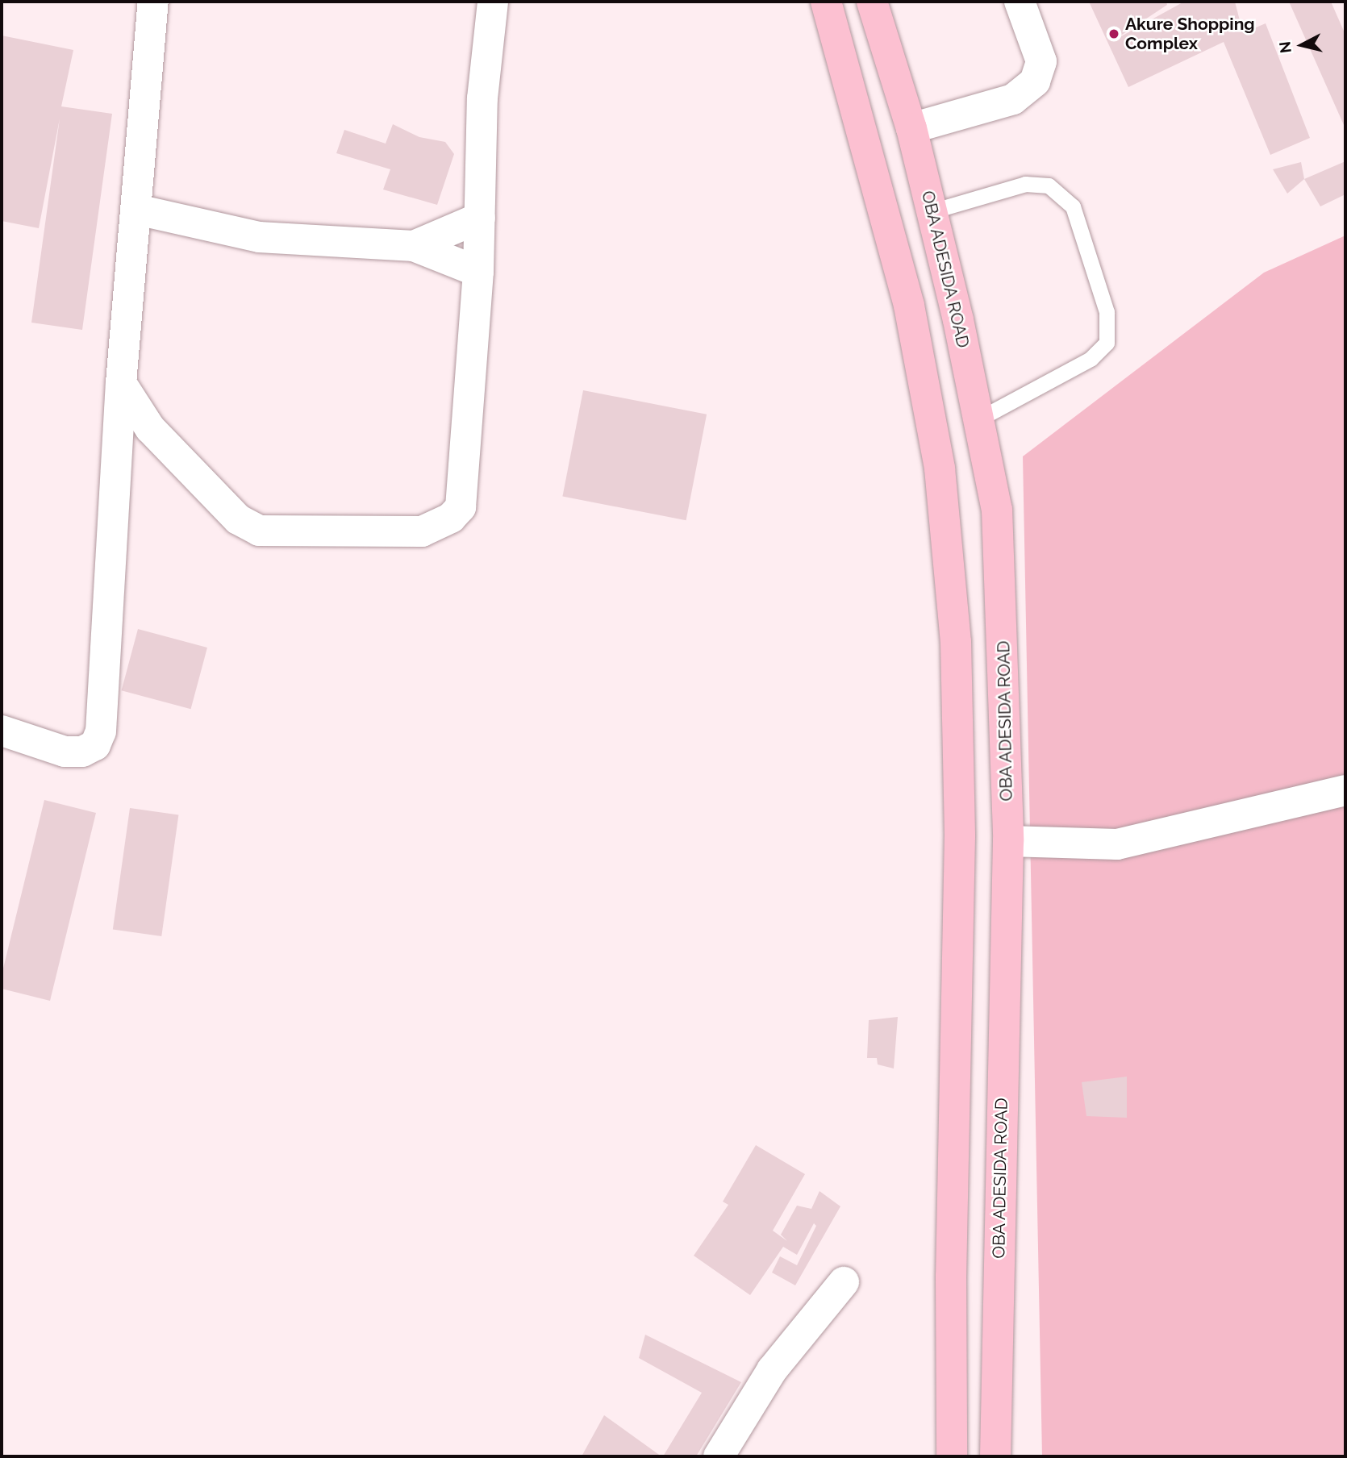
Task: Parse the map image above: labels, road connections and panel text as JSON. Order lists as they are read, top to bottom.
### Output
{
  "streets": {
    "main road": ["OBA ADESIDA ROAD"]
  },
  "places": ["Akure Shopping Complex"],
  "north": "left"
}
